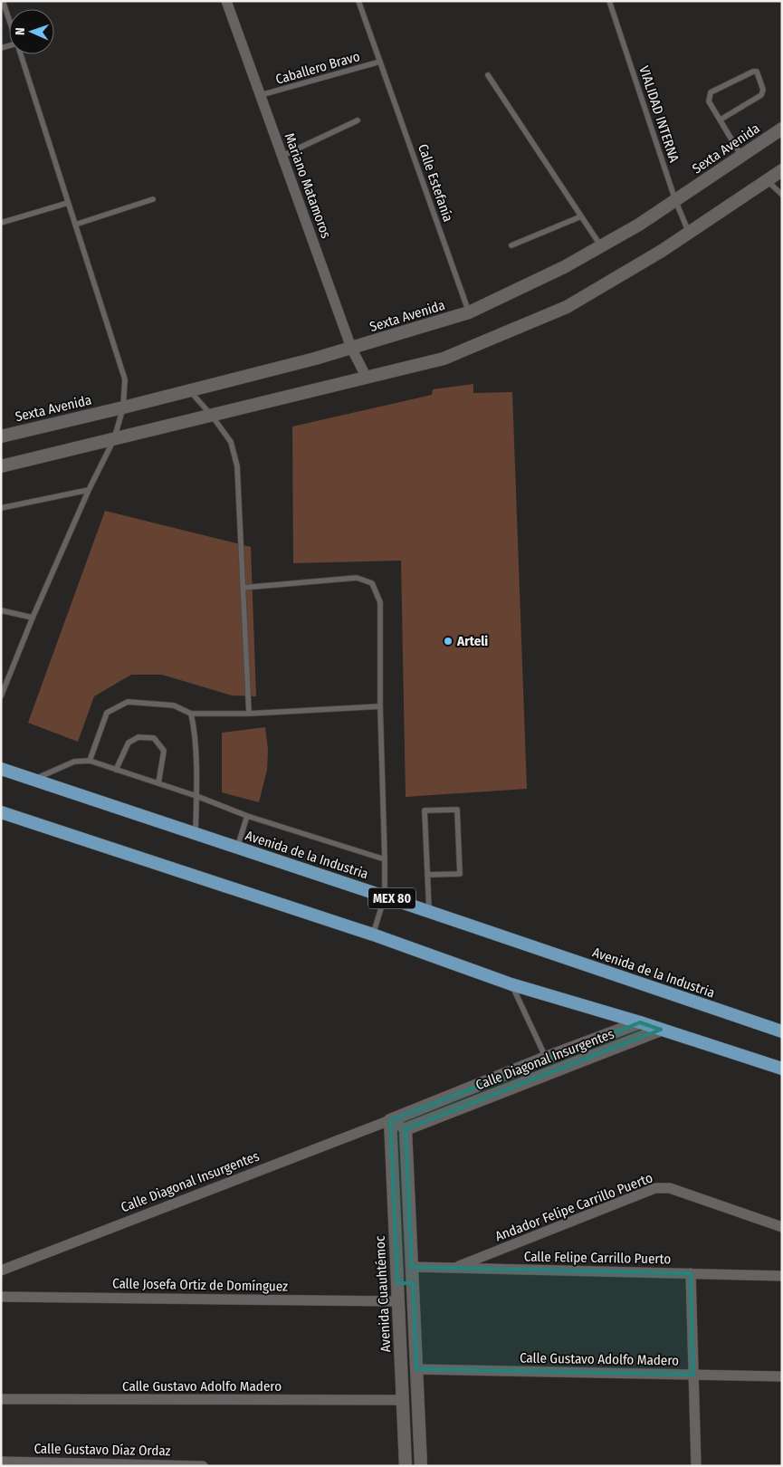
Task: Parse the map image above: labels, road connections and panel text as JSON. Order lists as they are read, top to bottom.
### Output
{
  "streets": {
    "main road": [
      "Sexta Avenida",
      "Avenida de la Industria",
      "MEX 80",
      "Calle Diagonal Insurgentes",
      "Avenida Cuauhtémoc"
    ],
    "street": [
      "Mariano Matamoros",
      "Andador Felipe Carrillo Puerto",
      "Calle Felipe Carrillo Puerto",
      "Calle Josefa Ortiz de Domínguez",
      "Calle Gustavo Adolfo Madero",
      "Calle Gustavo Díaz Ordaz"
    ],
    "lane": ["Caballero Bravo", "VIALIDAD INTERNA", "Calle Estefanía"]
  },
  "crossings": [
    ["Caballero Bravo", "Calle Estefanía"],
    ["Caballero Bravo", "Mariano Matamoros"],
    ["VIALIDAD INTERNA", "Sexta Avenida"],
    ["Sexta Avenida", "Calle Estefanía"],
    ["Sexta Avenida", "Mariano Matamoros"],
    ["Calle Diagonal Insurgentes", "Avenida Cuauhtémoc"],
    ["Andador Felipe Carrillo Puerto", "Calle Felipe Carrillo Puerto"],
    ["Calle Josefa Ortiz de Domínguez", "Avenida Cuauhtémoc"],
    ["Avenida Cuauhtémoc", "Calle Gustavo Adolfo Madero"]
  ],
  "places": ["Arteli"],
  "north": "left"
}
